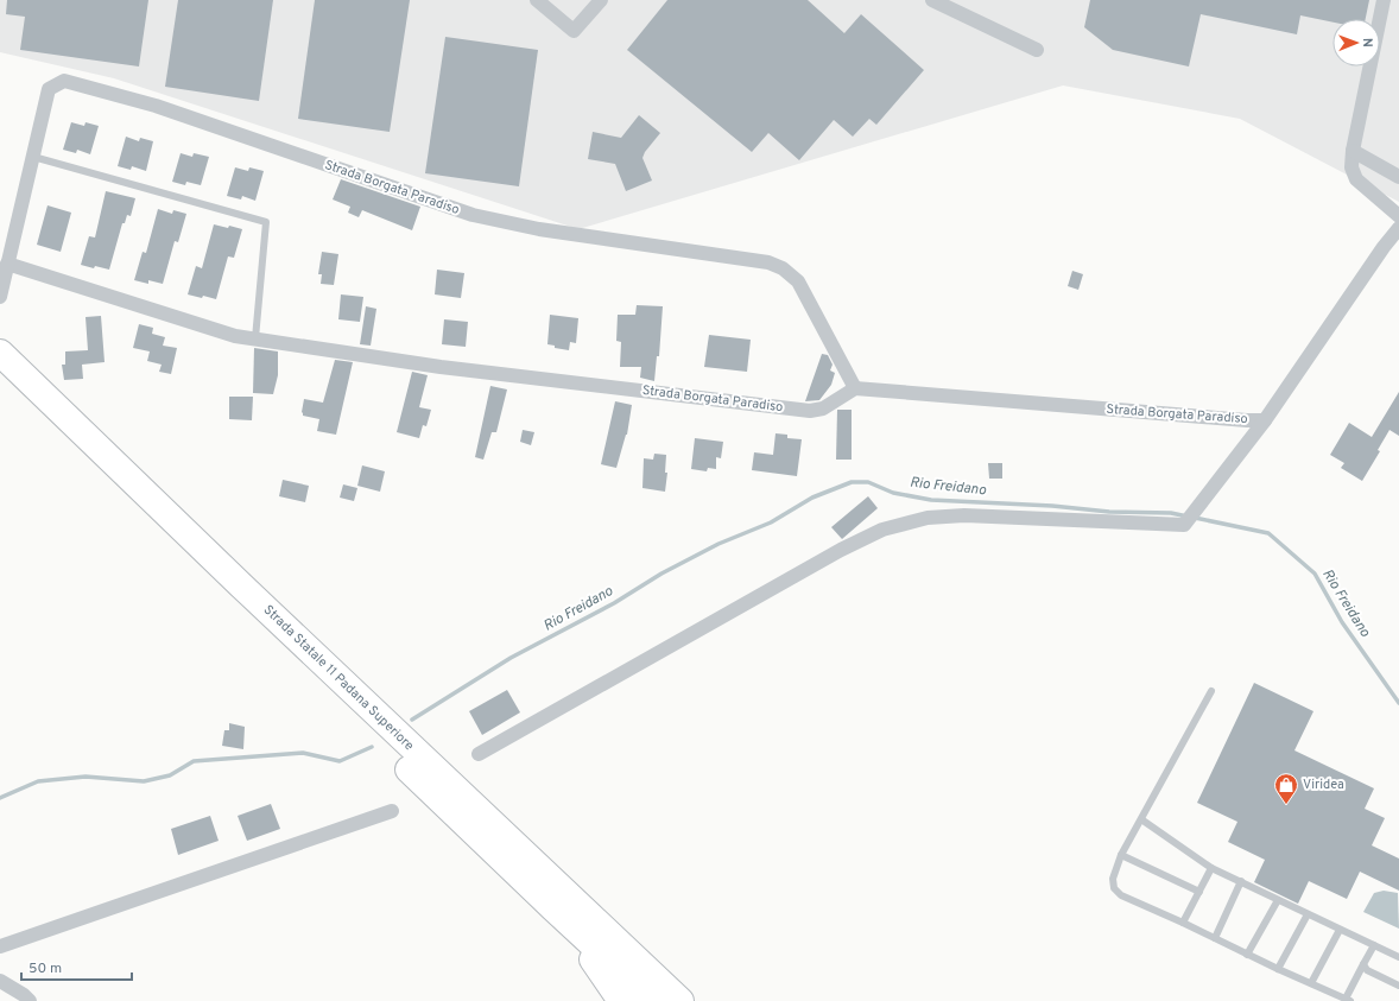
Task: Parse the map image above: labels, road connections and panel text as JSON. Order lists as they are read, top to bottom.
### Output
{
  "streets": {
    "highway": ["Strada Statale 11 Padana Superiore"],
    "street": ["Strada Borgata Paradiso"]
  },
  "water": ["Rio Freidano"],
  "places": {
    "shop": ["Viridea"]
  },
  "scale_bar": "50 m",
  "north": "right"
}
